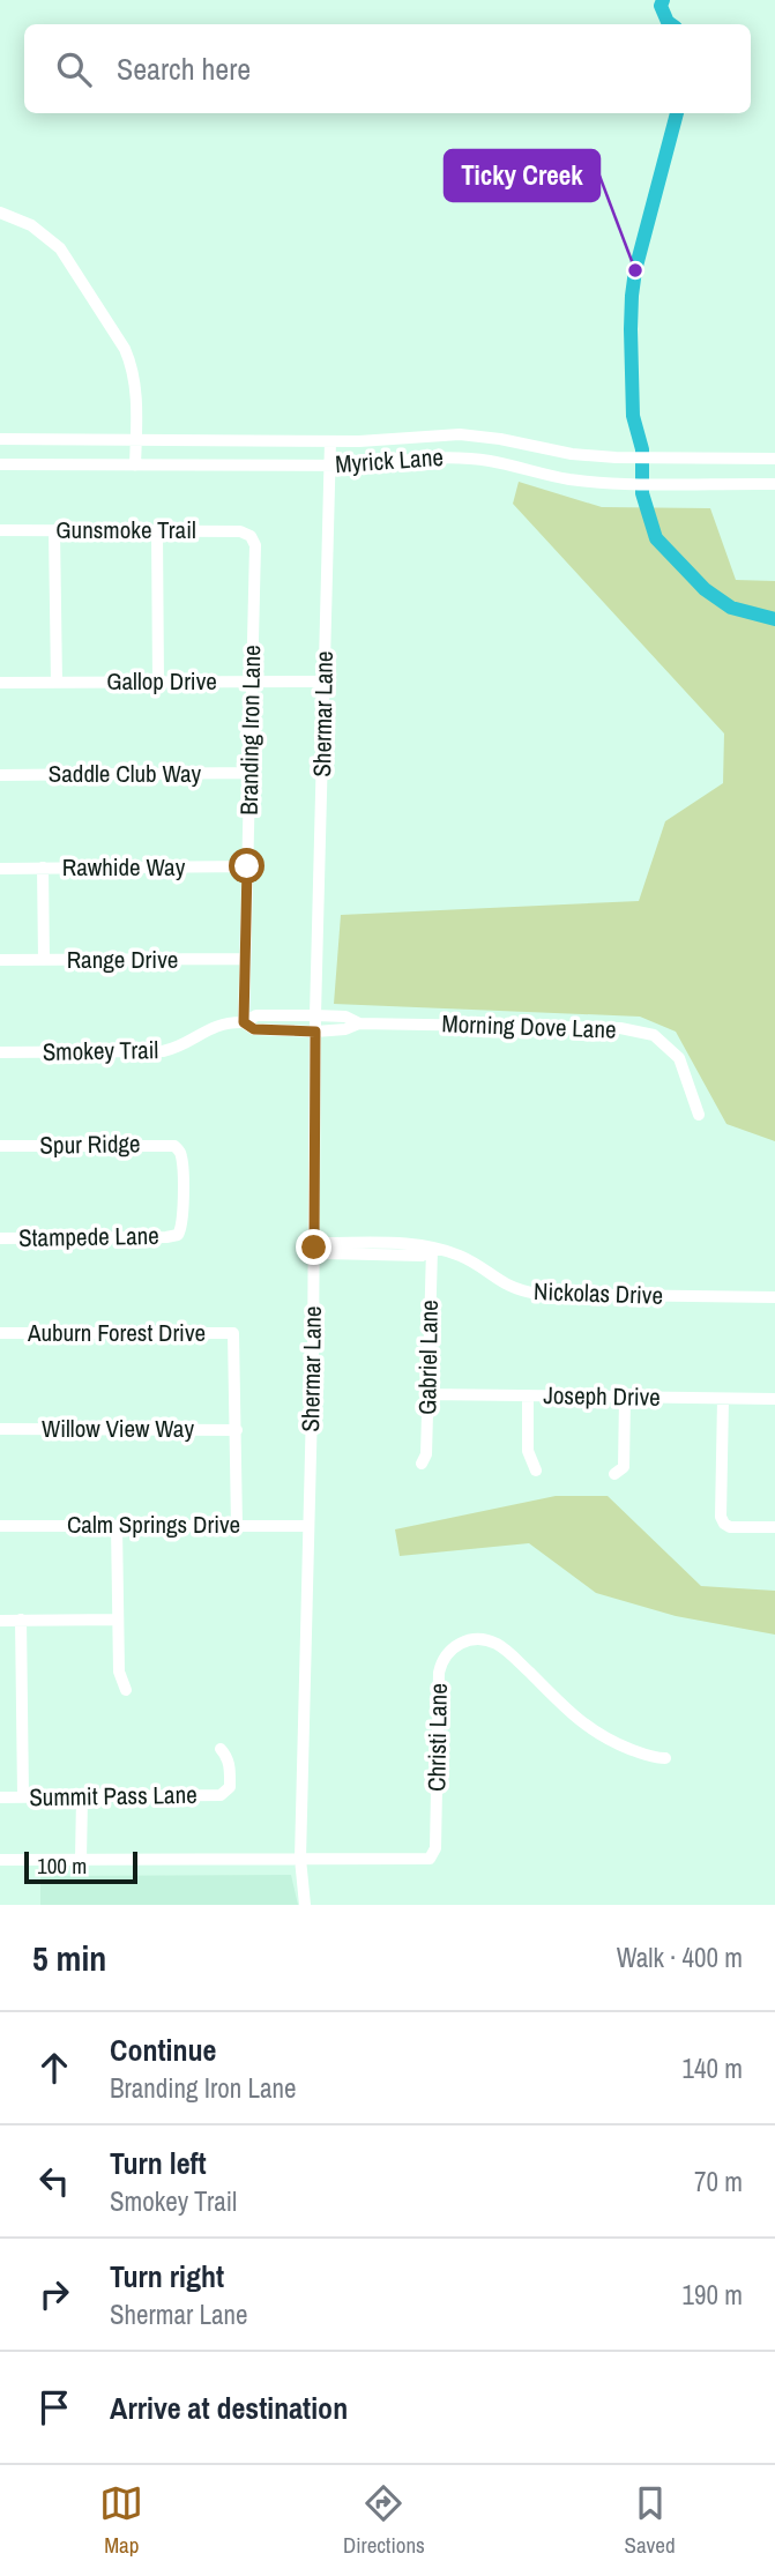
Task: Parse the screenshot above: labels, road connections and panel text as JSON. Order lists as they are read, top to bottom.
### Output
{
  "streets": {
    "street": [
      "Myrick Lane",
      "Gunsmoke Trail",
      "Gallop Drive",
      "Shermar Lane",
      "Branding Iron Lane",
      "Saddle Club Way",
      "Rawhide Way",
      "Range Drive",
      "Morning Dove Lane",
      "Smokey Trail",
      "Spur Ridge",
      "Stampede Lane",
      "Nickolas Drive",
      "Auburn Forest Drive",
      "Gabriel Lane",
      "Joseph Drive",
      "Willow View Way",
      "Calm Springs Drive",
      "Christi Lane",
      "Summit Pass Lane"
    ]
  },
  "crossings": [
    ["Myrick Lane", "Shermar Lane"],
    ["Gunsmoke Trail", "Branding Iron Lane"],
    ["Gallop Drive", "Shermar Lane"],
    ["Gallop Drive", "Branding Iron Lane"],
    ["Shermar Lane", "Morning Dove Lane"],
    ["Shermar Lane", "Smokey Trail"],
    ["Shermar Lane", "Nickolas Drive"],
    ["Shermar Lane", "Calm Springs Drive"],
    ["Shermar Lane", "Christi Lane"],
    ["Branding Iron Lane", "Saddle Club Way"],
    ["Branding Iron Lane", "Rawhide Way"],
    ["Branding Iron Lane", "Range Drive"],
    ["Branding Iron Lane", "Smokey Trail"],
    ["Morning Dove Lane", "Smokey Trail"],
    ["Spur Ridge", "Stampede Lane"],
    ["Nickolas Drive", "Gabriel Lane"],
    ["Auburn Forest Drive", "Willow View Way"],
    ["Gabriel Lane", "Joseph Drive"]
  ],
  "places": ["Ticky Creek"],
  "scale_bar": "100 m",
  "page": {
    "search": "Search here",
    "scale": "100 m",
    "heading": ["5 min", "Walk · 400 m"],
    "list": [
      ["Continue", "Branding Iron Lane", "140 m"],
      ["Turn left", "Smokey Trail", "70 m"],
      ["Turn right", "Shermar Lane", "190 m"],
      "Arrive at destination"
    ],
    "nav": ["Map", "Directions", "Saved"]
  }
}
